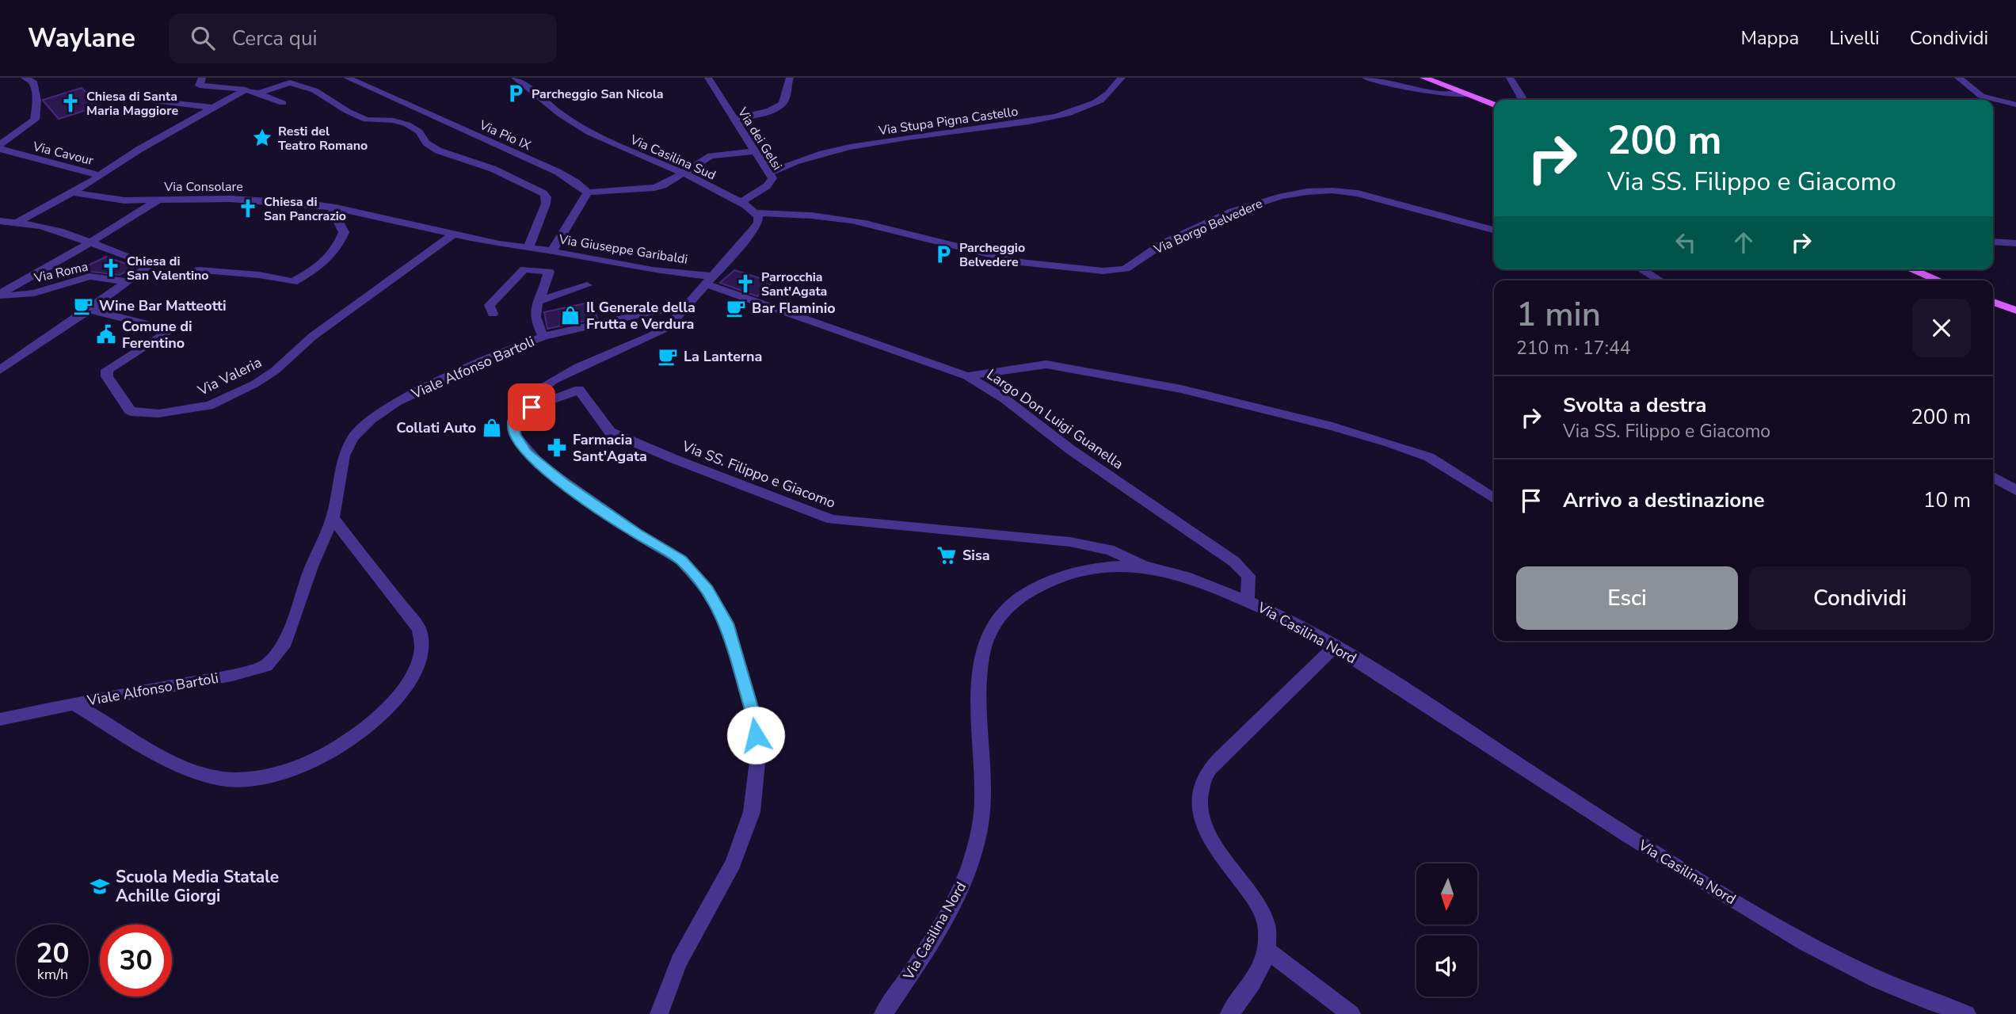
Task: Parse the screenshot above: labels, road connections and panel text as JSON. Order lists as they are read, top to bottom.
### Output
{
  "streets": {
    "street": [
      "Via Stupa Pigna Castello",
      "Via Pio IX",
      "Via dei Gelsi",
      "Via Cavour",
      "Via Casilina Sud",
      "Via Consolare",
      "Via Borgo Belvedere",
      "Via Giuseppe Garibaldi",
      "Via Roma",
      "Viale Alfonso Bartoli",
      "Via Valeria",
      "Largo Don Luigi Guanella",
      "Via SS. Filippo e Giacomo",
      "Via Casilina Nord"
    ]
  },
  "crossings": [
    ["Via Stupa Pigna Castello", "Via dei Gelsi"],
    ["Via dei Gelsi", "Via Casilina Sud"],
    ["Via Casilina Sud", "Via Borgo Belvedere"],
    ["Via Consolare", "Via Giuseppe Garibaldi"],
    ["Via Consolare", "Via Roma"],
    ["Via Consolare", "Via Valeria"],
    ["Via Giuseppe Garibaldi", "Largo Don Luigi Guanella"],
    ["Largo Don Luigi Guanella", "Via Casilina Nord"],
    ["Via SS. Filippo e Giacomo", "Via Casilina Nord"]
  ],
  "places": {
    "parking": ["Parcheggio San Nicola", "Parcheggio Belvedere"],
    "church": [
      "Chiesa di Santa Maria Maggiore",
      "Chiesa di San Pancrazio",
      "Chiesa di San Valentino",
      "Parrocchia Sant'Agata"
    ],
    "place": ["Resti del Teatro Romano"],
    "cafe": ["Wine Bar Matteotti", "Bar Flaminio", "La Lanterna"],
    "shop": ["Il Generale della Frutta e Verdura", "Collati Auto"],
    "public building": ["Comune di Ferentino"],
    "pharmacy": ["Farmacia Sant'Agata"],
    "supermarket": ["Sisa"],
    "school or university": ["Scuola Media Statale Achille Giorgi"]
  },
  "north": "bottom",
  "page": {
    "header": "Waylane",
    "search": "Cerca qui",
    "nav": ["Mappa", "Livelli", "Condividi"],
    "turn": ["200 m", "Via SS. Filippo e Giacomo"],
    "heading": ["1 min", "210 m · 17:44"],
    "list": [
      {
        "name": "Svolta a destra",
        "note": "Via SS. Filippo e Giacomo",
        "value": "200 m"
      },
      {
        "name": "Arrivo a destinazione",
        "value": "10 m"
      }
    ],
    "buttons": ["Esci", "Condividi"],
    "speed": "20 km/h",
    "limit": "30"
  }
}
